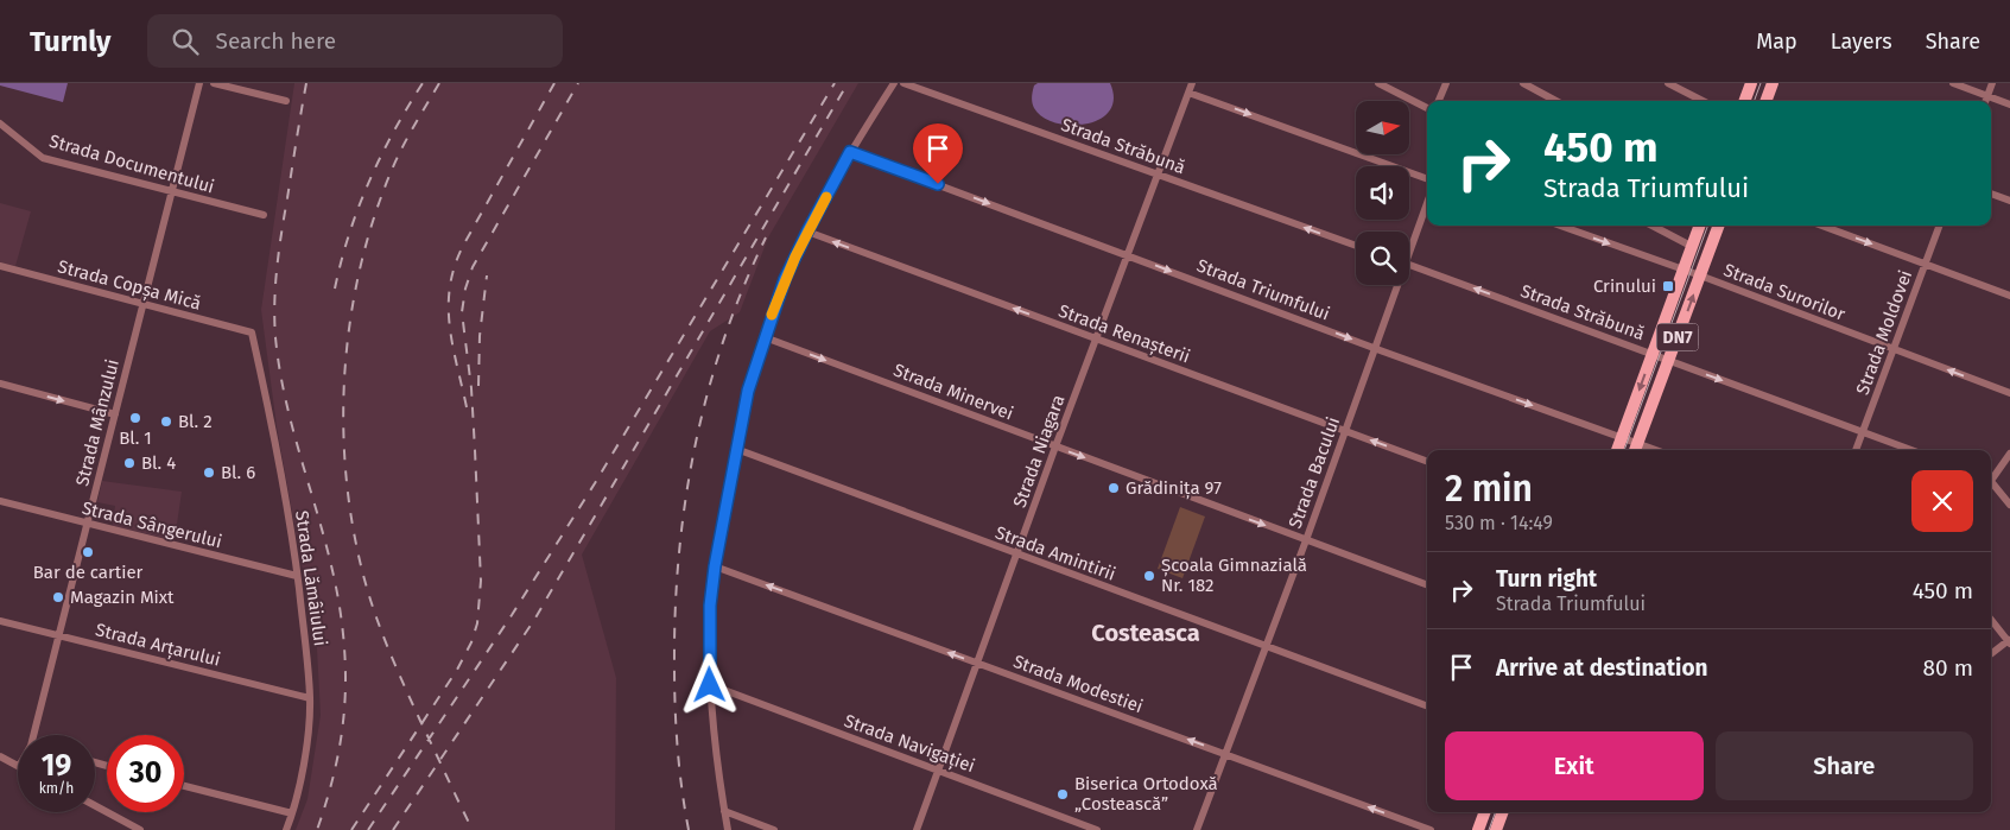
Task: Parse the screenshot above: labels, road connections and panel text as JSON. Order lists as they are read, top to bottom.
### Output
{
  "streets": {
    "main road": ["DN7"],
    "street": [
      "Strada Străbună",
      "Strada Documentului",
      "Strada Copșa Mică",
      "Strada Triumfului",
      "Strada Surorilor",
      "Strada Moldovei",
      "Strada Renașterii",
      "Strada Minervei",
      "Strada Mânzului",
      "Strada Niagara",
      "Strada Bacului",
      "Strada Sângerului",
      "Strada Amintirii",
      "Strada Lămâiului",
      "Strada Arțarului",
      "Strada Modestiei",
      "Strada Navigației"
    ]
  },
  "crossings": [
    ["Strada Străbună", "Strada Moldovei"],
    ["Strada Străbună", "DN7"],
    ["Strada Străbună", "Strada Niagara"],
    ["Strada Documentului", "Strada Mânzului"],
    ["Strada Copșa Mică", "Strada Mânzului"],
    ["Strada Copșa Mică", "Strada Lămâiului"],
    ["Strada Triumfului", "DN7"],
    ["Strada Triumfului", "Strada Niagara"],
    ["Strada Triumfului", "Strada Bacului"],
    ["Strada Surorilor", "Strada Moldovei"],
    ["Strada Surorilor", "DN7"],
    ["Strada Renașterii", "Strada Niagara"],
    ["Strada Renașterii", "Strada Bacului"],
    ["Strada Minervei", "Strada Niagara"],
    ["Strada Minervei", "Strada Bacului"],
    ["Strada Mânzului", "Strada Sângerului"],
    ["Strada Mânzului", "Strada Arțarului"],
    ["Strada Niagara", "Strada Amintirii"],
    ["Strada Niagara", "Strada Modestiei"],
    ["Strada Niagara", "Strada Navigației"],
    ["Strada Bacului", "Strada Amintirii"],
    ["Strada Bacului", "Strada Modestiei"],
    ["Strada Sângerului", "Strada Lămâiului"],
    ["Strada Lămâiului", "Strada Arțarului"]
  ],
  "one_way": [
    "Strada Triumfului",
    "Strada Renașterii",
    "Strada Minervei",
    "Strada Modestiei"
  ],
  "districts": ["Costeasca"],
  "places": {
    "transit": ["Crinului"],
    "other": [
      "Bl. 1",
      "Bl. 2",
      "Bl. 4",
      "Bl. 6",
      "Grădinița 97",
      "Bar de cartier",
      "Școala Gimnazială Nr. 182",
      "Magazin Mixt",
      "Biserica Ortodoxă „Costească”"
    ]
  },
  "north": "right",
  "page": {
    "header": "Turnly",
    "search": "Search here",
    "nav": ["Map", "Layers", "Share"],
    "turn": ["450 m", "Strada Triumfului"],
    "heading": ["2 min", "530 m · 14:49"],
    "list": [
      {
        "name": "Turn right",
        "note": "Strada Triumfului",
        "value": "450 m"
      },
      {
        "name": "Arrive at destination",
        "value": "80 m"
      }
    ],
    "buttons": ["Exit", "Share"],
    "speed": "19 km/h",
    "limit": "30"
  }
}
